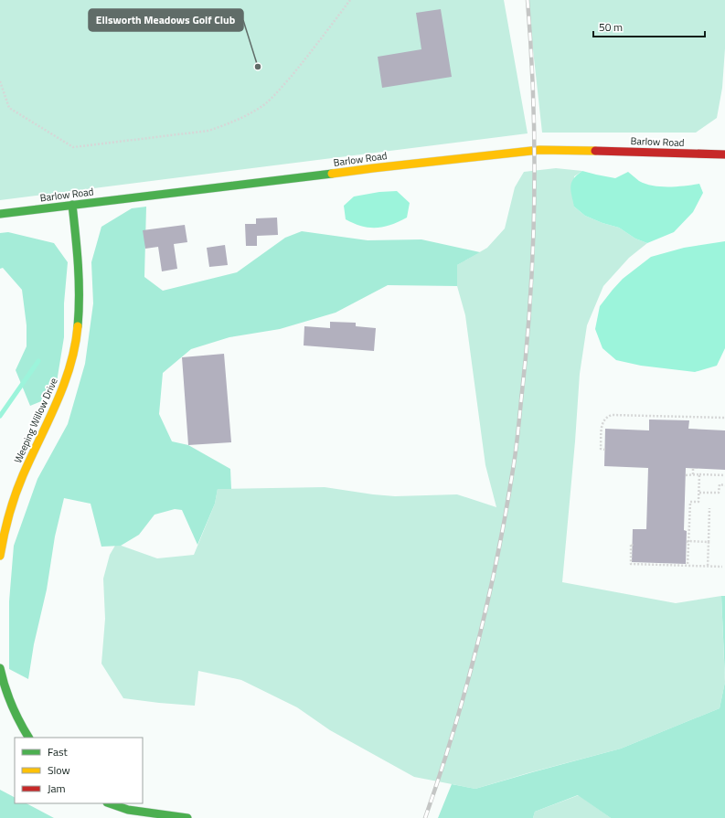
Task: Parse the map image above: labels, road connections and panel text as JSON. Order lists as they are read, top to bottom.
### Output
{
  "streets": {
    "street": ["Barlow Road", "Weeping Willow Drive"]
  },
  "crossings": [
    ["Barlow Road", "Weeping Willow Drive"]
  ],
  "places": ["Ellsworth Meadows Golf Club"],
  "legend": ["Fast", "Slow", "Jam"],
  "scale_bar": "50 m"
}
